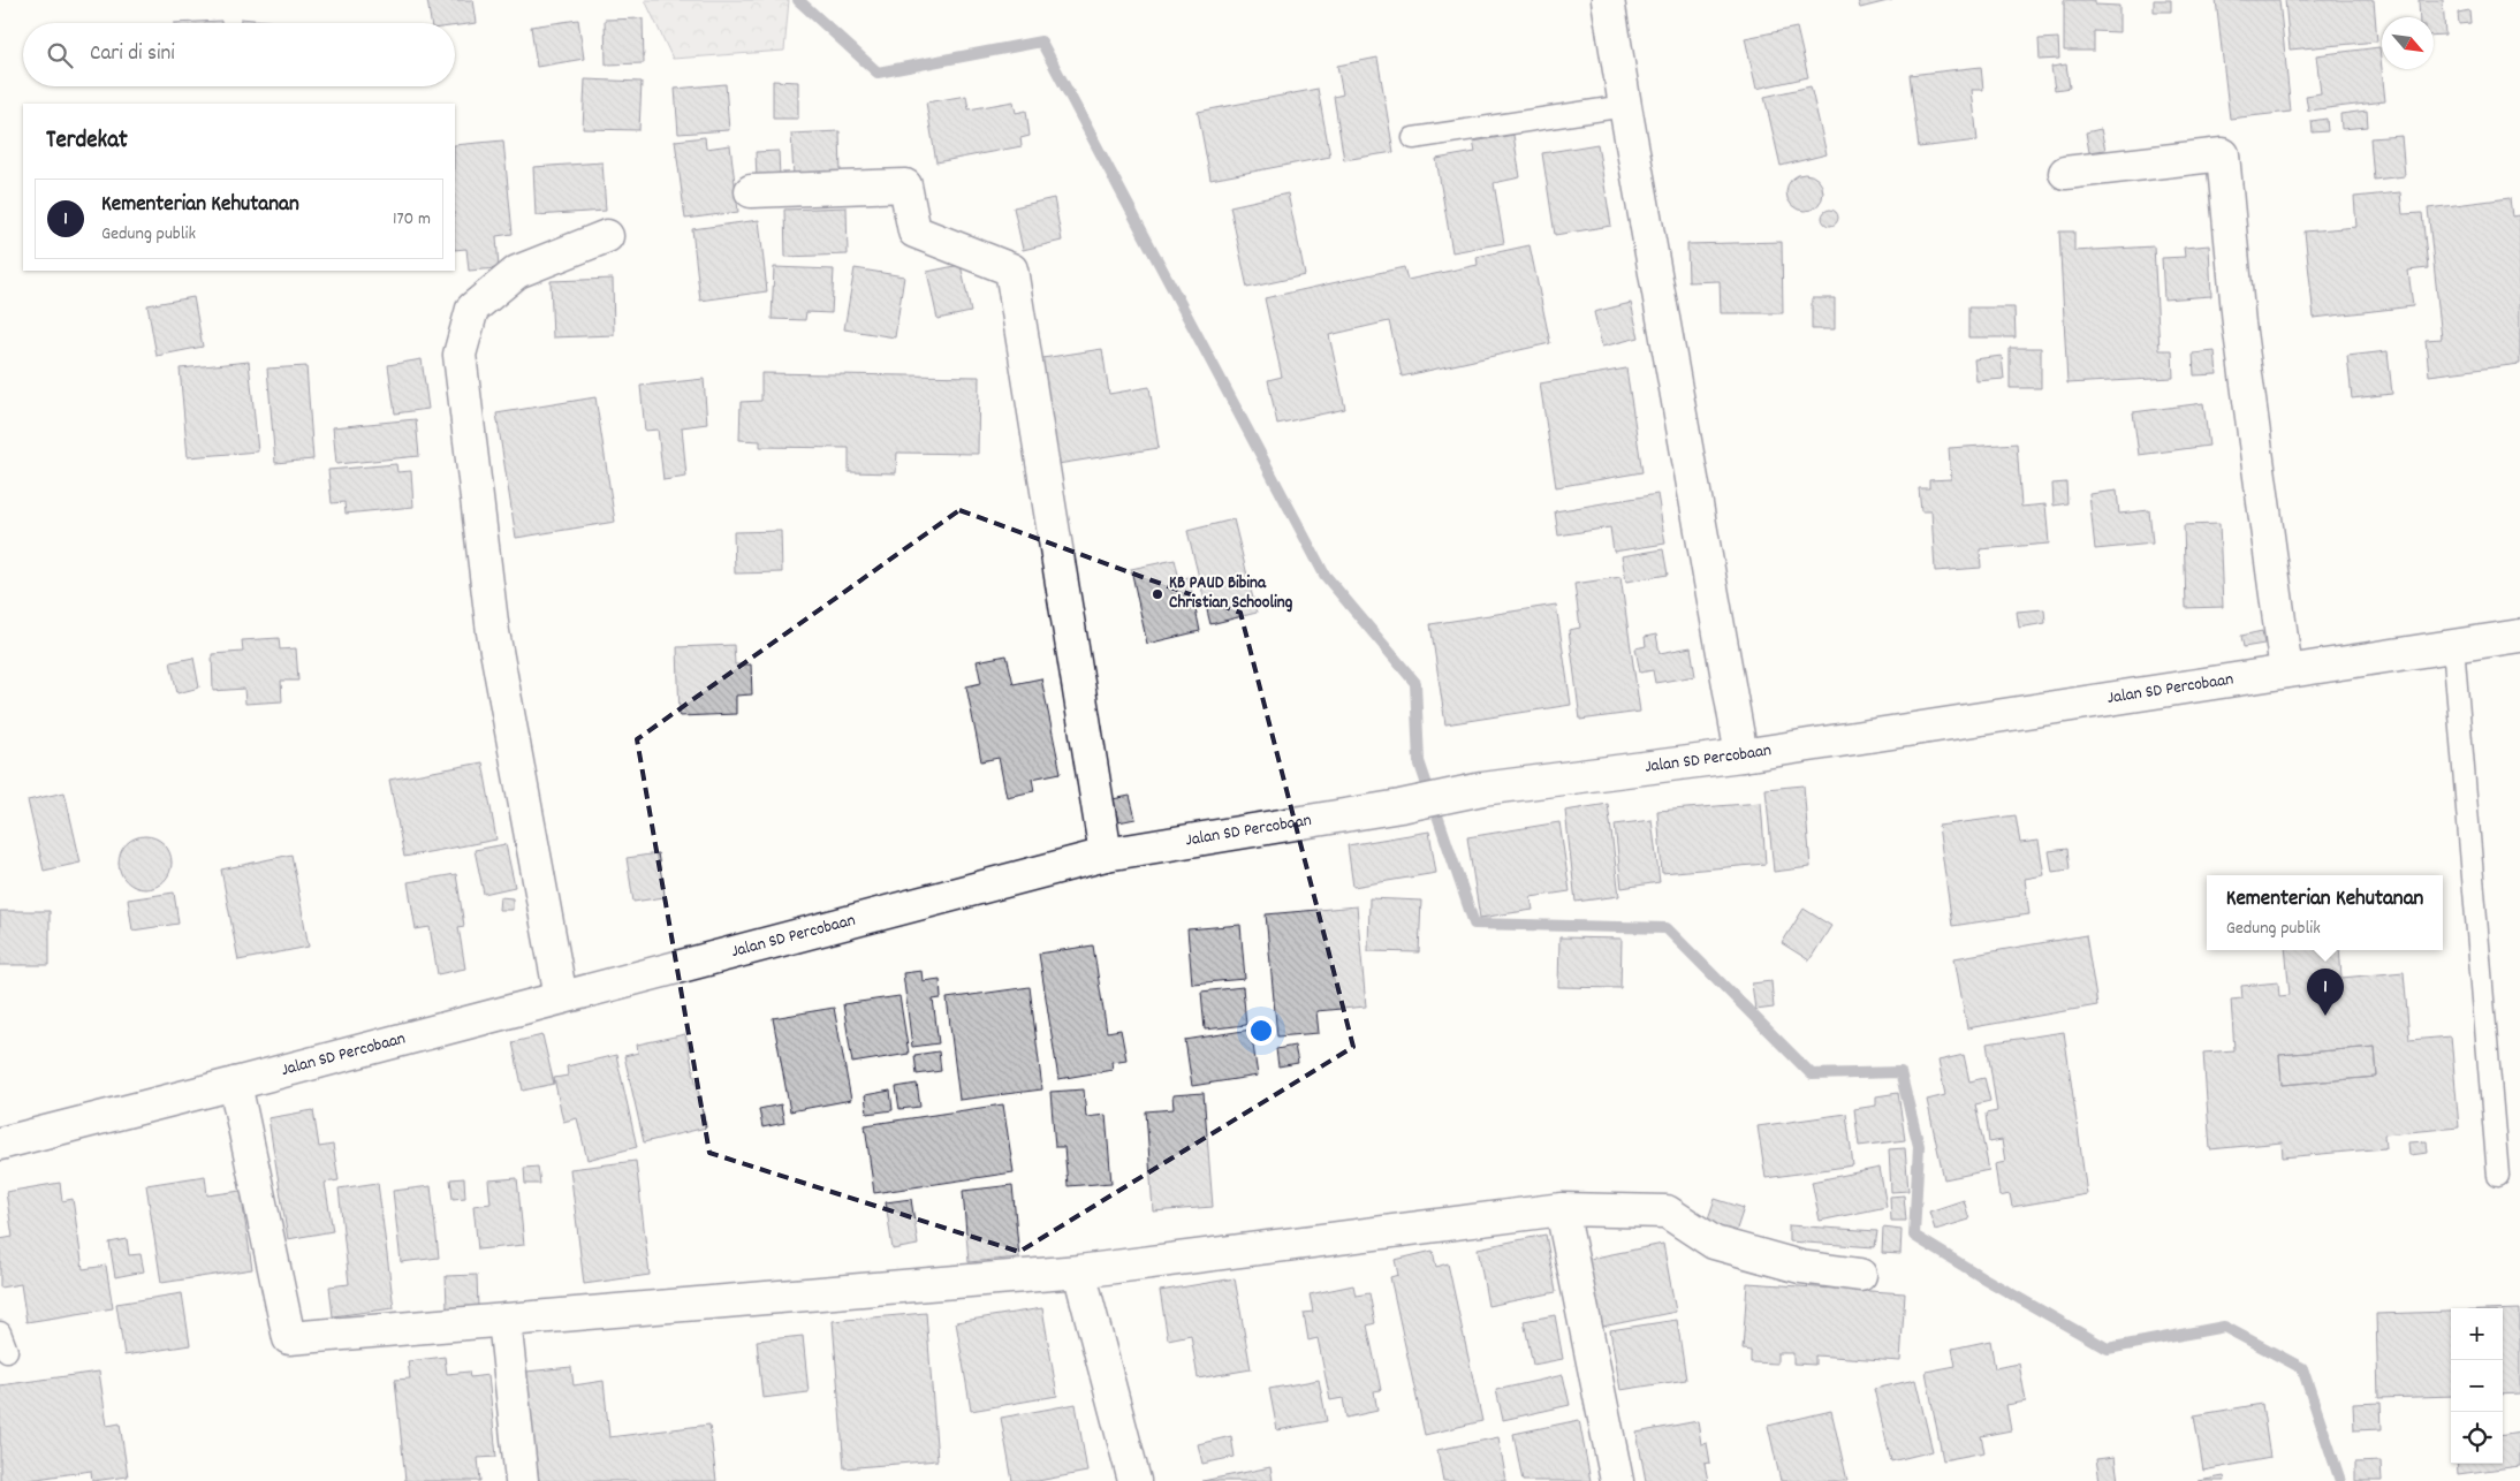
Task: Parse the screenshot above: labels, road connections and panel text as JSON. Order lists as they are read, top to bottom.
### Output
{
  "streets": {
    "street": ["Jalan SD Percobaan"]
  },
  "places": ["KB PAUD Bibina Christian Schooling"],
  "north": "bottom right",
  "page": {
    "search": "Cari di sini",
    "heading": "Terdekat",
    "list": [
      {
        "mark": "1",
        "name": "Kementerian Kehutanan",
        "note": "Gedung publik",
        "value": "170 m"
      }
    ],
    "popup": ["Kementerian Kehutanan", "Gedung publik"],
    "pins": "1",
    "map_buttons": ["+", "−"]
  }
}
